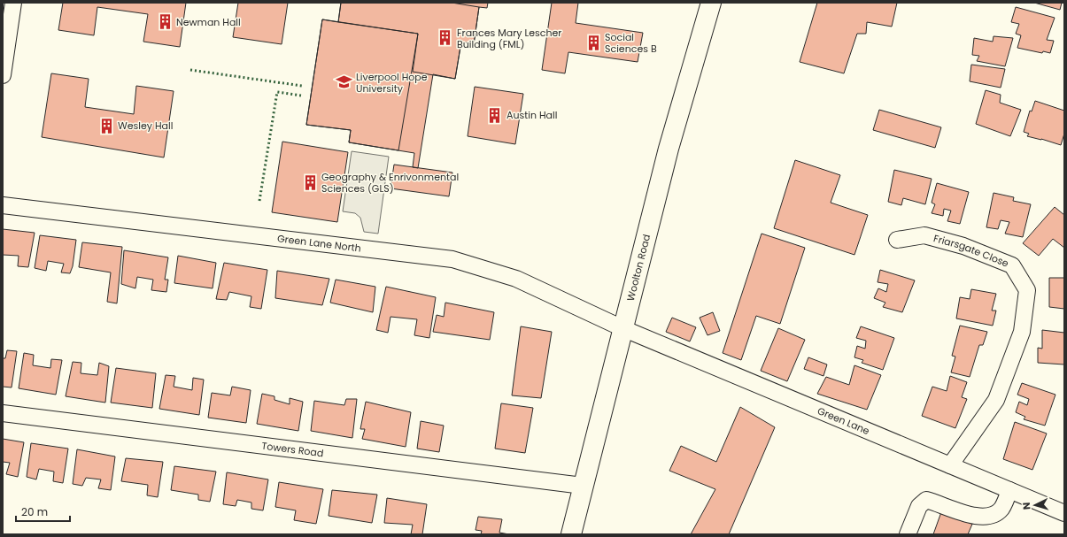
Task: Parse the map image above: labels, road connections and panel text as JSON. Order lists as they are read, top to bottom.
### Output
{
  "streets": {
    "street": [
      "Green Lane North",
      "Friarsgate Close",
      "Woolton Road",
      "Green Lane",
      "Towers Road"
    ]
  },
  "crossings": [
    ["Green Lane North", "Woolton Road"],
    ["Green Lane North", "Green Lane"],
    ["Friarsgate Close", "Green Lane"],
    ["Woolton Road", "Green Lane"],
    ["Woolton Road", "Towers Road"]
  ],
  "places": {
    "building": [
      "Newman Hall",
      "Frances Mary Lescher Building (FML)",
      "Social Sciences B",
      "Austin Hall",
      "Wesley Hall",
      "Geography & Enrivonmental Sciences (GLS)"
    ],
    "school or university": ["Liverpool Hope University"]
  },
  "scale_bar": "20 m",
  "north": "left"
}
